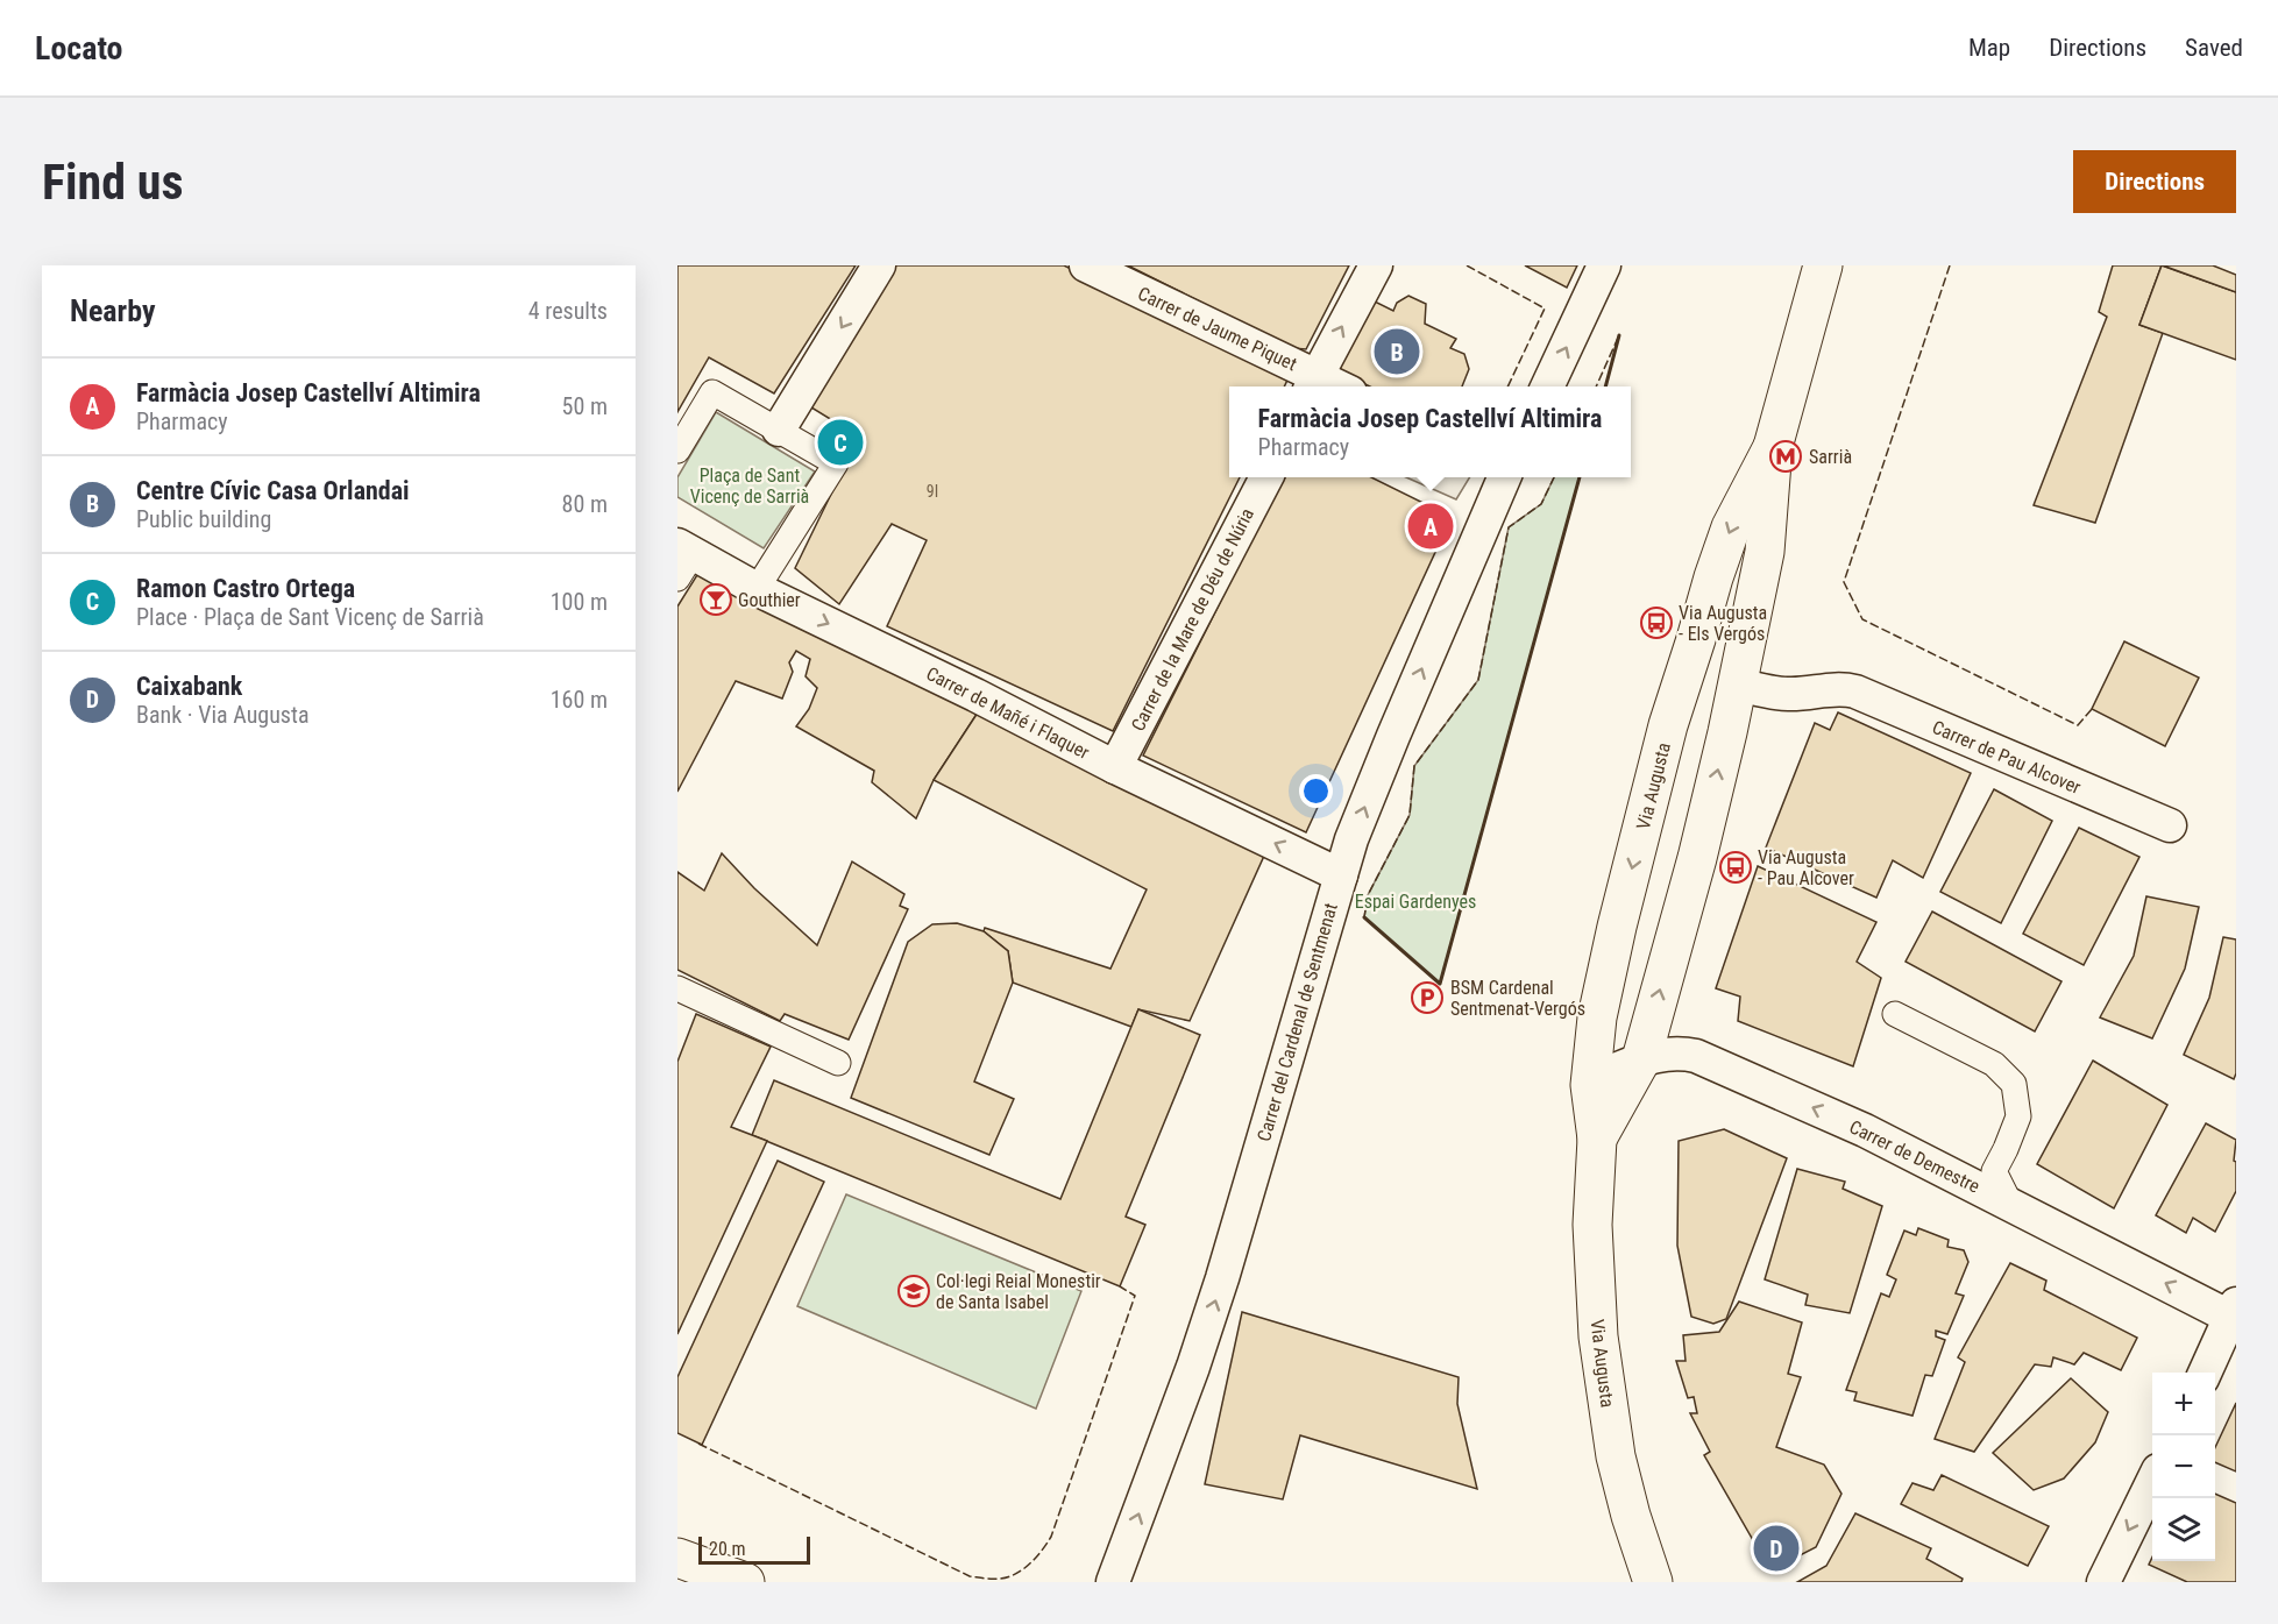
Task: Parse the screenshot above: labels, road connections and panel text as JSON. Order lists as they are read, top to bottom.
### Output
{
  "streets": {
    "main road": ["Via Augusta"],
    "street": [
      "Carrer de Jaume Piquet",
      "Carrer de la Mare de Déu de Núria",
      "Carrer de Mañé i Flaquer",
      "Carrer de Pau Alcover",
      "Carrer del Cardenal de Sentmenat",
      "Carrer de Demestre"
    ]
  },
  "crossings": [
    ["Carrer de la Mare de Déu de Núria", "Carrer de Mañé i Flaquer"],
    ["Carrer de Mañé i Flaquer", "Carrer del Cardenal de Sentmenat"],
    ["Carrer de Pau Alcover", "Via Augusta"],
    ["Via Augusta", "Carrer de Demestre"]
  ],
  "one_way": ["Carrer del Cardenal de Sentmenat", "Carrer de Demestre"],
  "parks": ["Plaça de Sant Vicenç de Sarrià", "Espai Gardenyes"],
  "places": {
    "metro station": ["Sarrià"],
    "bar": ["Gouthier"],
    "bus stop": ["Via Augusta - Els Vergós", "Via Augusta - Pau Alcover"],
    "parking": ["BSM Cardenal Sentmenat-Vergós"],
    "school or university": ["Col·legi Reial Monestir de Santa Isabel"]
  },
  "house_numbers": ["9I"],
  "scale_bar": "20 m",
  "page": {
    "header": "Locato",
    "nav": ["Map", "Directions", "Saved"],
    "buttons": "Directions",
    "title": "Find us",
    "heading": ["Nearby", "4 results"],
    "pins": [
      "B",
      "C",
      "A",
      "D"
    ],
    "list": [
      {
        "mark": "A",
        "name": "Farmàcia Josep Castellví Altimira",
        "note": "Pharmacy",
        "value": "50 m"
      },
      {
        "mark": "B",
        "name": "Centre Cívic Casa Orlandai",
        "note": "Public building",
        "value": "80 m"
      },
      {
        "mark": "C",
        "name": "Ramon Castro Ortega",
        "note": "Place · Plaça de Sant Vicenç de Sarrià",
        "value": "100 m"
      },
      {
        "mark": "D",
        "name": "Caixabank",
        "note": "Bank · Via Augusta",
        "value": "160 m"
      }
    ],
    "popup": ["Farmàcia Josep Castellví Altimira", "Pharmacy"],
    "map_buttons": ["+", "−"],
    "scale": "20 m"
  }
}
